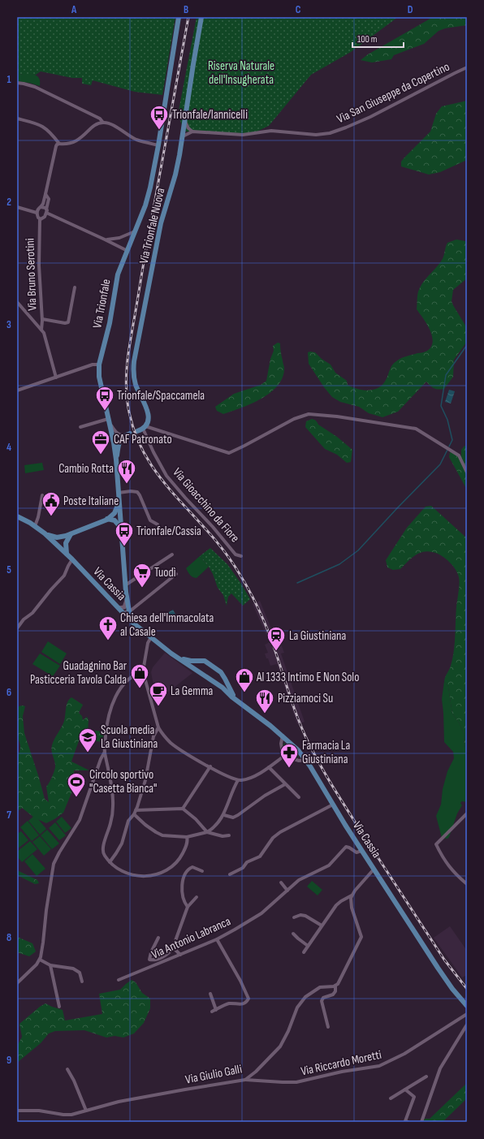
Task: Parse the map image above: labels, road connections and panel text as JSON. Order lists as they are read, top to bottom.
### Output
{
  "streets": {
    "main road": ["Via Trionfale Nuova", "Via Trionfale", "Via Cassia"],
    "street": [
      "Via San Giuseppe da Copertino",
      "Via Bruno Serotini",
      "Via Gioacchino da Fiore",
      "Via Antonio Labranca",
      "Via Riccardo Moretti",
      "Via Giulio Galli"
    ]
  },
  "crossings": [
    ["Via Trionfale Nuova", "Via Gioacchino da Fiore"],
    ["Via Trionfale", "Via Cassia"],
    ["Via Cassia", "Via Antonio Labranca"],
    ["Via Riccardo Moretti", "Via Giulio Galli"]
  ],
  "parks": ["Riserva Naturale dell'Insugherata"],
  "places": {
    "bus stop": ["Trionfale/Iannicelli", "Trionfale/Spaccamela", "Trionfale/Cassia"],
    "office": ["CAF Patronato"],
    "restaurant": ["Cambio Rotta", "Pizziamoci Su"],
    "public building": ["Poste Italiane"],
    "supermarket": ["Tuodì"],
    "church": ["Chiesa dell'Immacolata al Casale"],
    "station": ["La Giustiniana"],
    "shop": ["Guadagnino Bar Pasticceria Tavola Calda", "Al 1333 Intimo E Non Solo"],
    "cafe": ["La Gemma"],
    "school or university": ["Scuola media La Giustiniana"],
    "pharmacy": ["Farmacia La Giustiniana"],
    "sports": ["Circolo sportivo \"Casetta Bianca\""]
  },
  "scale_bar": "100 m",
  "grid": {
    "columns": [
      "A",
      "B",
      "C",
      "D"
    ],
    "rows": [
      "1",
      "2",
      "3",
      "4",
      "5",
      "6",
      "7",
      "8",
      "9"
    ]
  }
}
